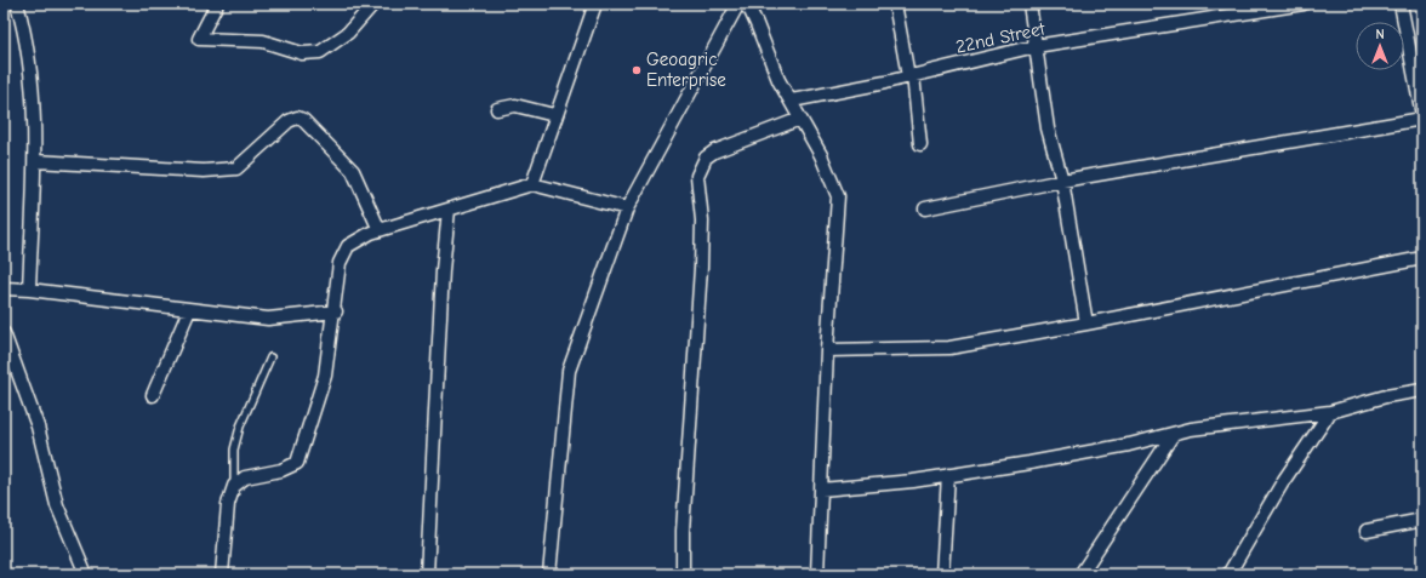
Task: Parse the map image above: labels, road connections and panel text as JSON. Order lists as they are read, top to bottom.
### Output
{
  "streets": {
    "street": ["22nd Street"]
  },
  "places": ["Geoagric Enterprise"],
  "north": "top"
}
